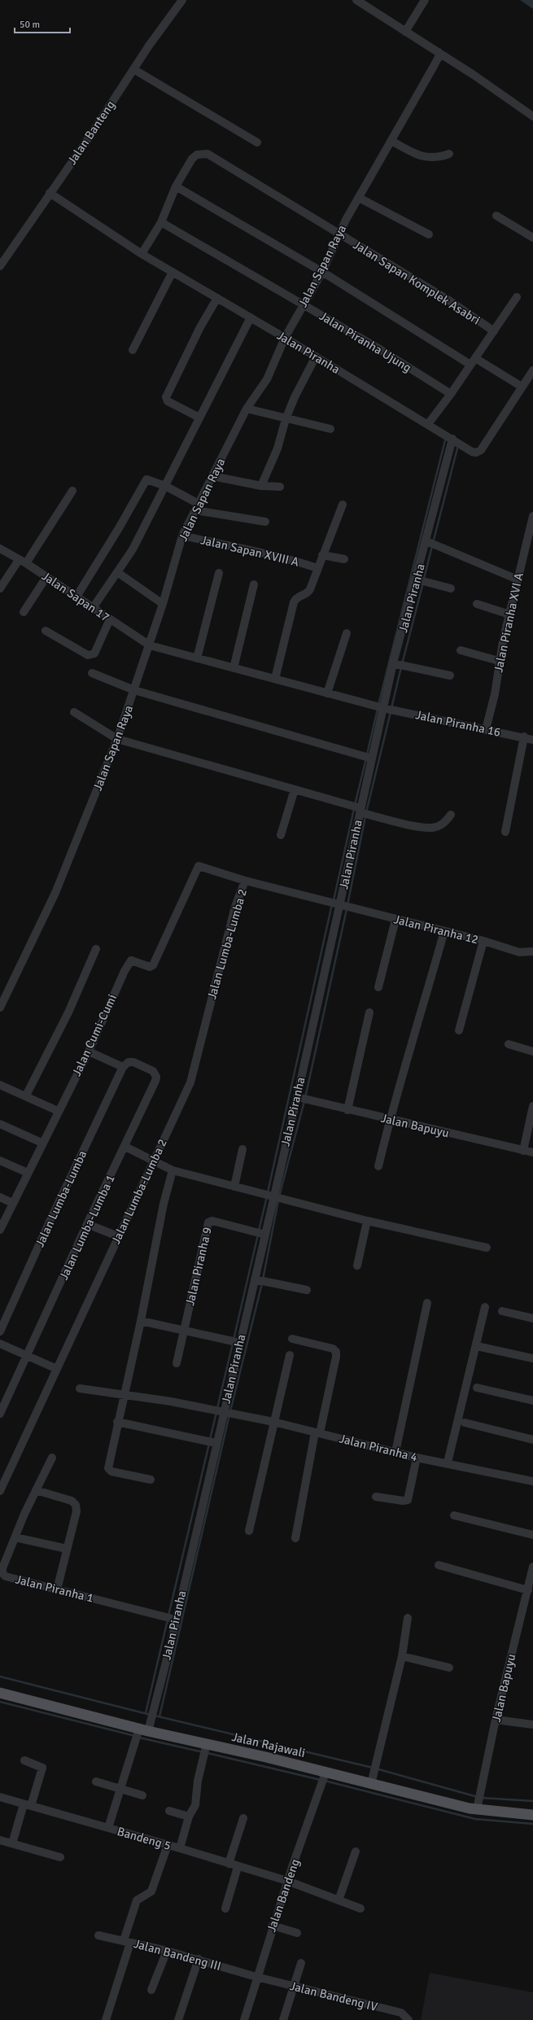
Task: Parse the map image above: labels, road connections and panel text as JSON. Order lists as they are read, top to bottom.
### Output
{
  "streets": {
    "main road": ["Jalan Rajawali"],
    "street": [
      "Jalan Banteng",
      "Jalan Sapan Raya",
      "Jalan Sapan Komplek Asabri",
      "Jalan Piranha Ujung",
      "Jalan Piranha",
      "Jalan Sapan XVIII A",
      "Jalan Sapan 17",
      "Jalan Piranha XVI A",
      "Jalan Piranha 16",
      "Jalan Piranha 12",
      "Jalan Lumba-Lumba 2",
      "Jalan Cumi-Cumi",
      "Jalan Bapuyu",
      "Jalan Lumba-Lumba",
      "Jalan Lumba-Lumba 1",
      "Jalan Piranha 9",
      "Jalan Piranha 4",
      "Jalan Piranha 1",
      "Bandeng 5",
      "Jalan Bandeng",
      "Jalan Bandeng III",
      "Jalan Bandeng IV"
    ]
  },
  "crossings": [
    ["Jalan Banteng", "Jalan Piranha"],
    ["Jalan Sapan Raya", "Jalan Sapan Komplek Asabri"],
    ["Jalan Sapan Raya", "Jalan Piranha Ujung"],
    ["Jalan Sapan Raya", "Jalan Piranha"],
    ["Jalan Sapan Raya", "Jalan Sapan XVIII A"],
    ["Jalan Sapan Raya", "Jalan Sapan 17"],
    ["Jalan Sapan Komplek Asabri", "Jalan Piranha Ujung"],
    ["Jalan Sapan Komplek Asabri", "Jalan Piranha"],
    ["Jalan Piranha", "Jalan Piranha 16"],
    ["Jalan Piranha", "Jalan Piranha 12"],
    ["Jalan Piranha", "Jalan Bapuyu"],
    ["Jalan Piranha", "Jalan Piranha 9"],
    ["Jalan Piranha", "Jalan Piranha 4"],
    ["Jalan Piranha", "Jalan Piranha 1"],
    ["Jalan Piranha", "Jalan Rajawali"],
    ["Jalan Piranha", "Bandeng 5"],
    ["Jalan Sapan 17", "Jalan Piranha 16"],
    ["Jalan Piranha XVI A", "Jalan Piranha 16"],
    ["Jalan Piranha 12", "Jalan Lumba-Lumba 2"],
    ["Jalan Piranha 12", "Jalan Cumi-Cumi"],
    ["Jalan Bapuyu", "Jalan Rajawali"],
    ["Jalan Lumba-Lumba", "Jalan Lumba-Lumba 1"],
    ["Jalan Rajawali", "Jalan Bandeng"],
    ["Bandeng 5", "Jalan Bandeng"],
    ["Jalan Bandeng", "Jalan Bandeng III"],
    ["Jalan Bandeng", "Jalan Bandeng IV"],
    ["Jalan Bandeng III", "Jalan Bandeng IV"]
  ],
  "scale_bar": "50 m"
}
